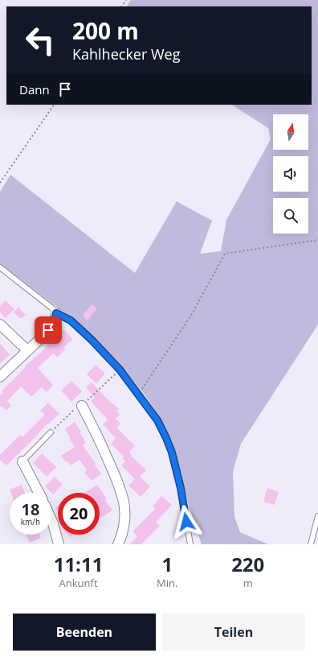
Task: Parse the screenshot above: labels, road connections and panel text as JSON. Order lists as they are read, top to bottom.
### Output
{
  "north": "top",
  "page": {
    "turn": ["200 m", "Kahlhecker Weg"],
    "then": "Dann",
    "speed": "18 km/h",
    "limit": "20",
    "eta": [
      "11:11",
      "Ankunft",
      "1",
      "Min.",
      "220",
      "m"
    ],
    "buttons": ["Beenden", "Teilen"]
  }
}
